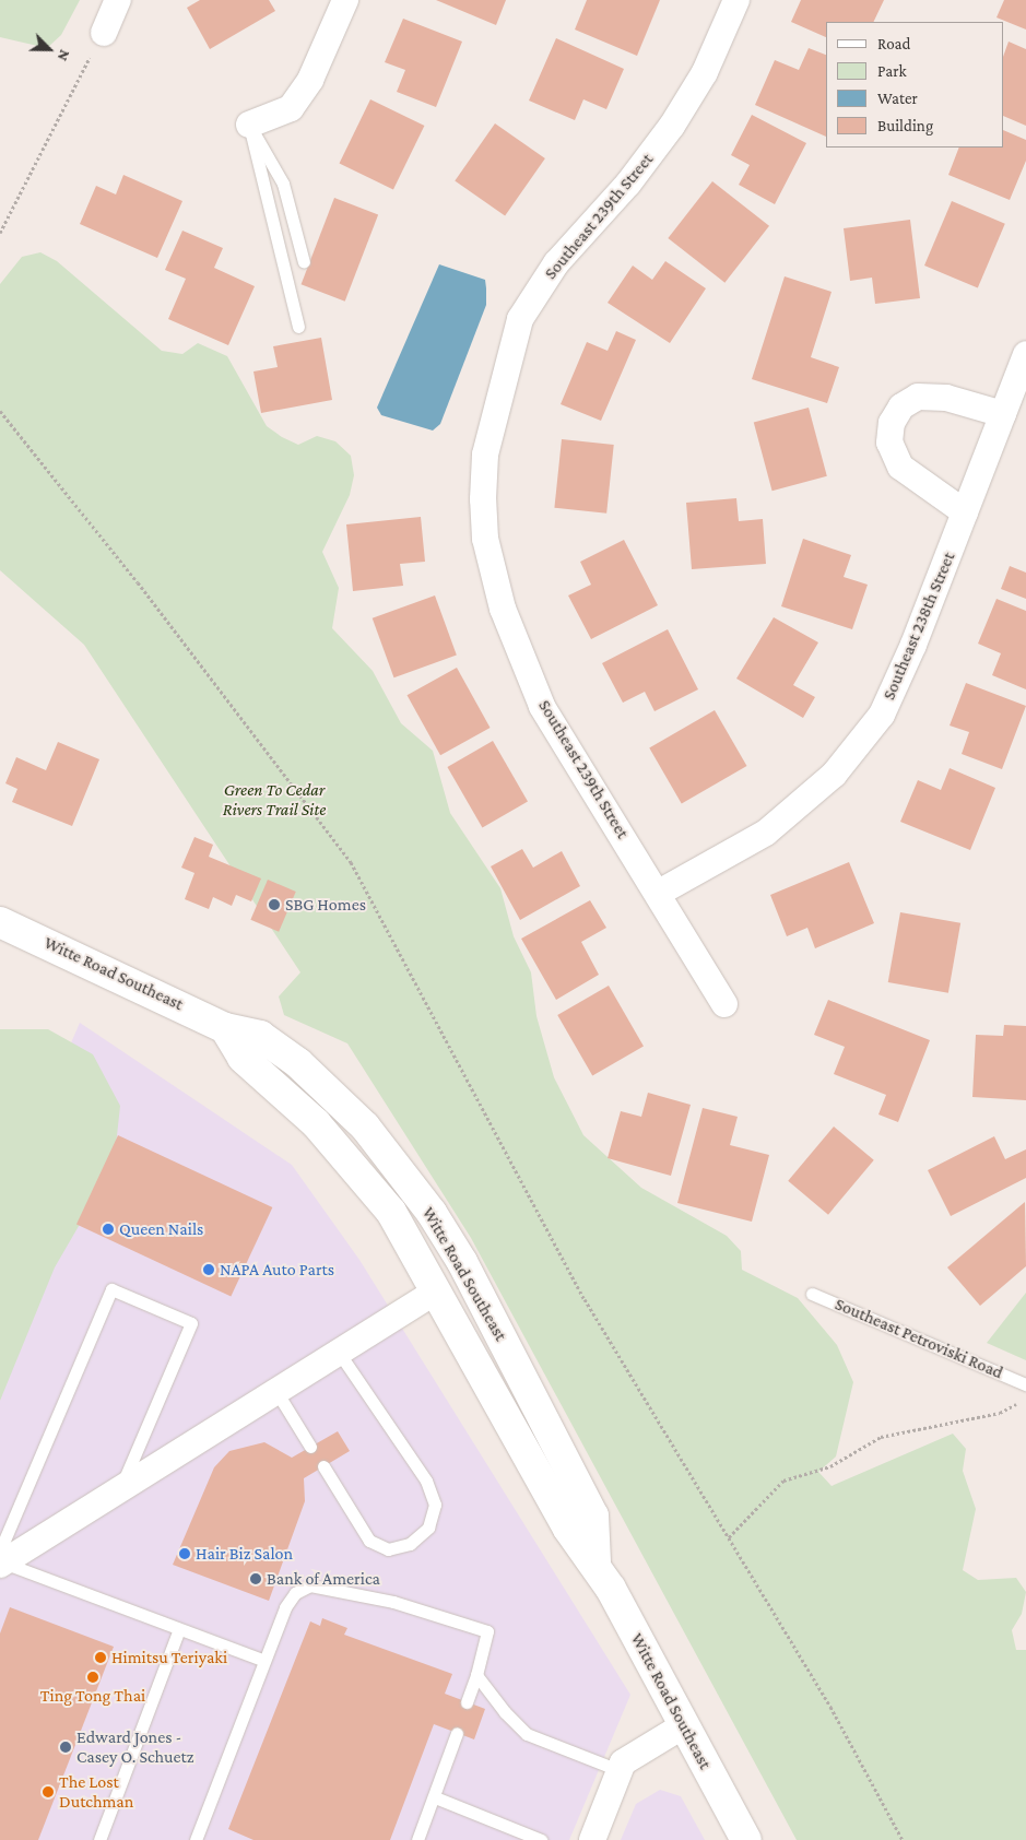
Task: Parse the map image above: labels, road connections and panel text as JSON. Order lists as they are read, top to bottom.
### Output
{
  "streets": {
    "street": ["Southeast 239th Street", "Southeast 238th Street", "Witte Road Southeast"],
    "lane": ["Southeast Petroviski Road"]
  },
  "crossings": [
    ["Southeast 239th Street", "Southeast 238th Street"]
  ],
  "parks": ["Green To Cedar Rivers Trail Site"],
  "places": [
    "SBG Homes",
    "Queen Nails",
    "NAPA Auto Parts",
    "Hair Biz Salon",
    "Bank of America",
    "Himitsu Teriyaki",
    "Ting Tong Thai",
    "Edward Jones - Casey O. Schuetz",
    "The Lost Dutchman"
  ],
  "legend": [
    "Road",
    "Park",
    "Water",
    "Building"
  ],
  "north": "bottom right"
}
